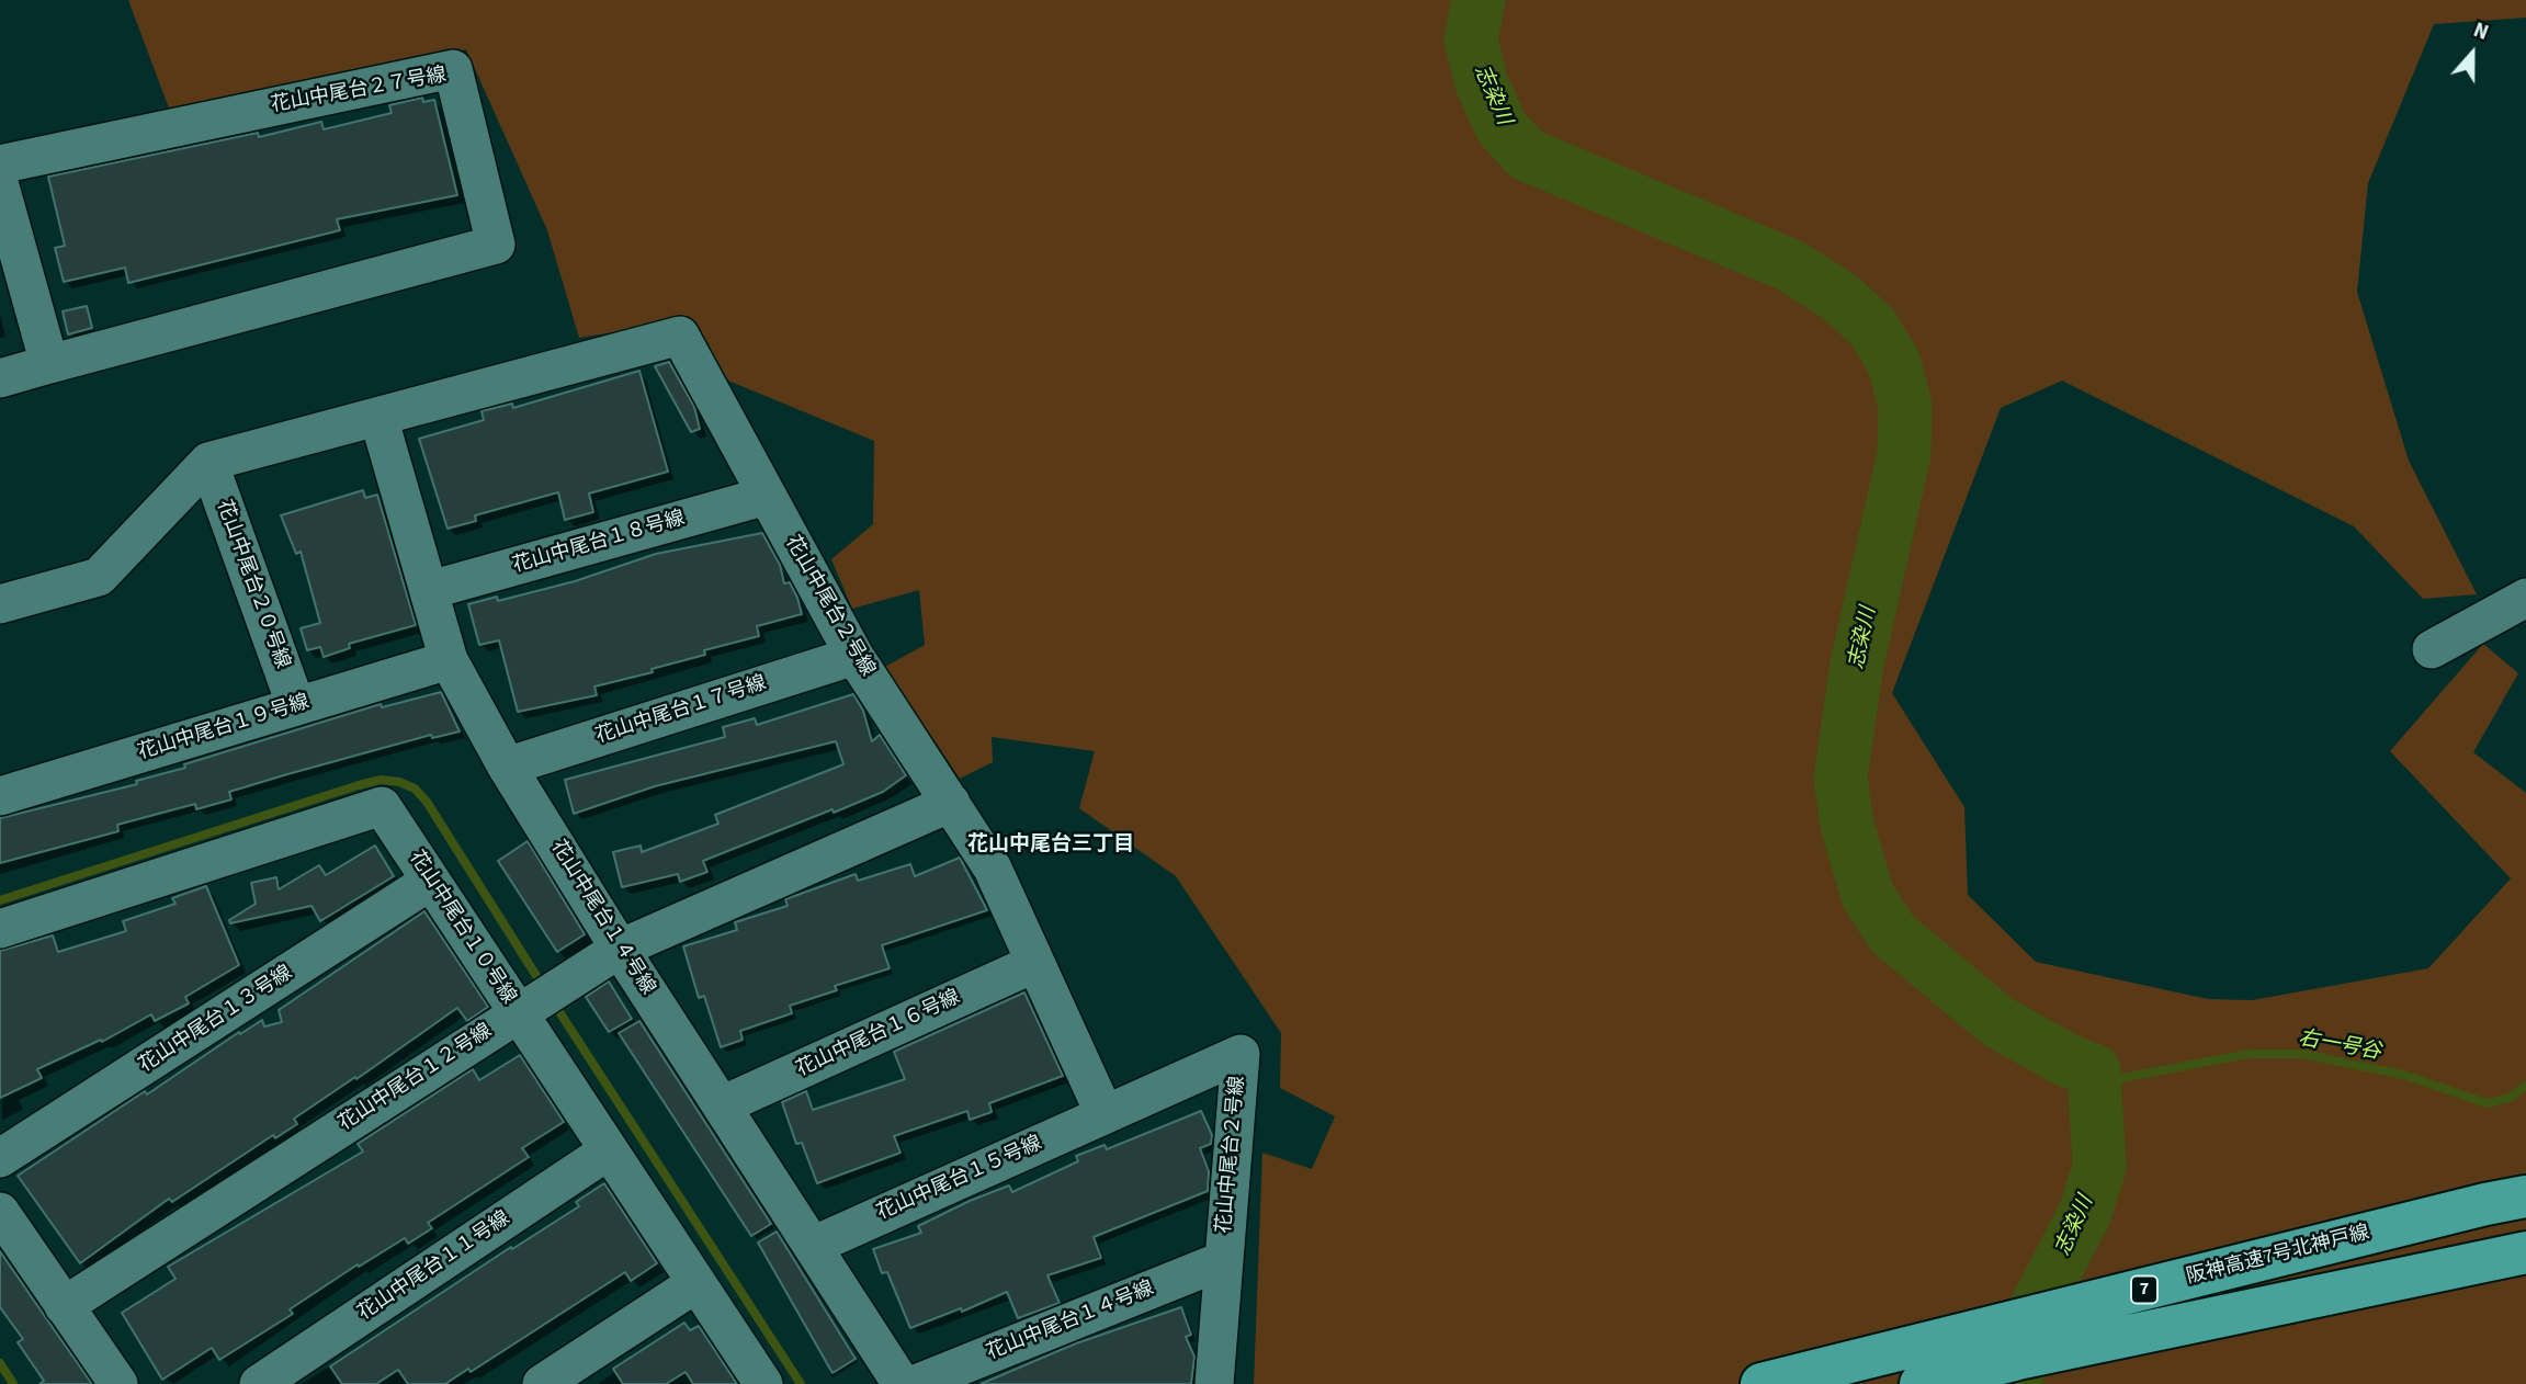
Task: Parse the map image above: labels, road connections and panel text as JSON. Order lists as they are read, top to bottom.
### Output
{
  "streets": {
    "highway": ["阪神高速7号北神戸線", "7"],
    "street": [
      "花山中尾台２７号線",
      "花山中尾台１８号線",
      "花山中尾台２０号線",
      "花山中尾台２号線",
      "花山中尾台１７号線",
      "花山中尾台１９号線",
      "花山中尾台１４号線",
      "花山中尾台１０号線",
      "花山中尾台１３号線",
      "花山中尾台１６号線",
      "花山中尾台１２号線",
      "花山中尾台１５号線",
      "花山中尾台１１号線"
    ]
  },
  "crossings": [
    ["花山中尾台１８号線", "花山中尾台２号線"],
    ["花山中尾台１８号線", "花山中尾台１４号線"],
    ["花山中尾台２０号線", "花山中尾台２号線"],
    ["花山中尾台２０号線", "花山中尾台１９号線"],
    ["花山中尾台２号線", "花山中尾台１７号線"],
    ["花山中尾台２号線", "花山中尾台１４号線"],
    ["花山中尾台２号線", "花山中尾台１６号線"],
    ["花山中尾台２号線", "花山中尾台１２号線"],
    ["花山中尾台２号線", "花山中尾台１５号線"],
    ["花山中尾台１７号線", "花山中尾台１４号線"],
    ["花山中尾台１９号線", "花山中尾台１４号線"],
    ["花山中尾台１４号線", "花山中尾台１６号線"],
    ["花山中尾台１４号線", "花山中尾台１２号線"],
    ["花山中尾台１４号線", "花山中尾台１５号線"],
    ["花山中尾台１０号線", "花山中尾台１３号線"],
    ["花山中尾台１０号線", "花山中尾台１２号線"],
    ["花山中尾台１０号線", "花山中尾台１１号線"]
  ],
  "districts": ["花山中尾台三丁目"],
  "water": ["志染川", "右一号谷"],
  "north": "top"
}
